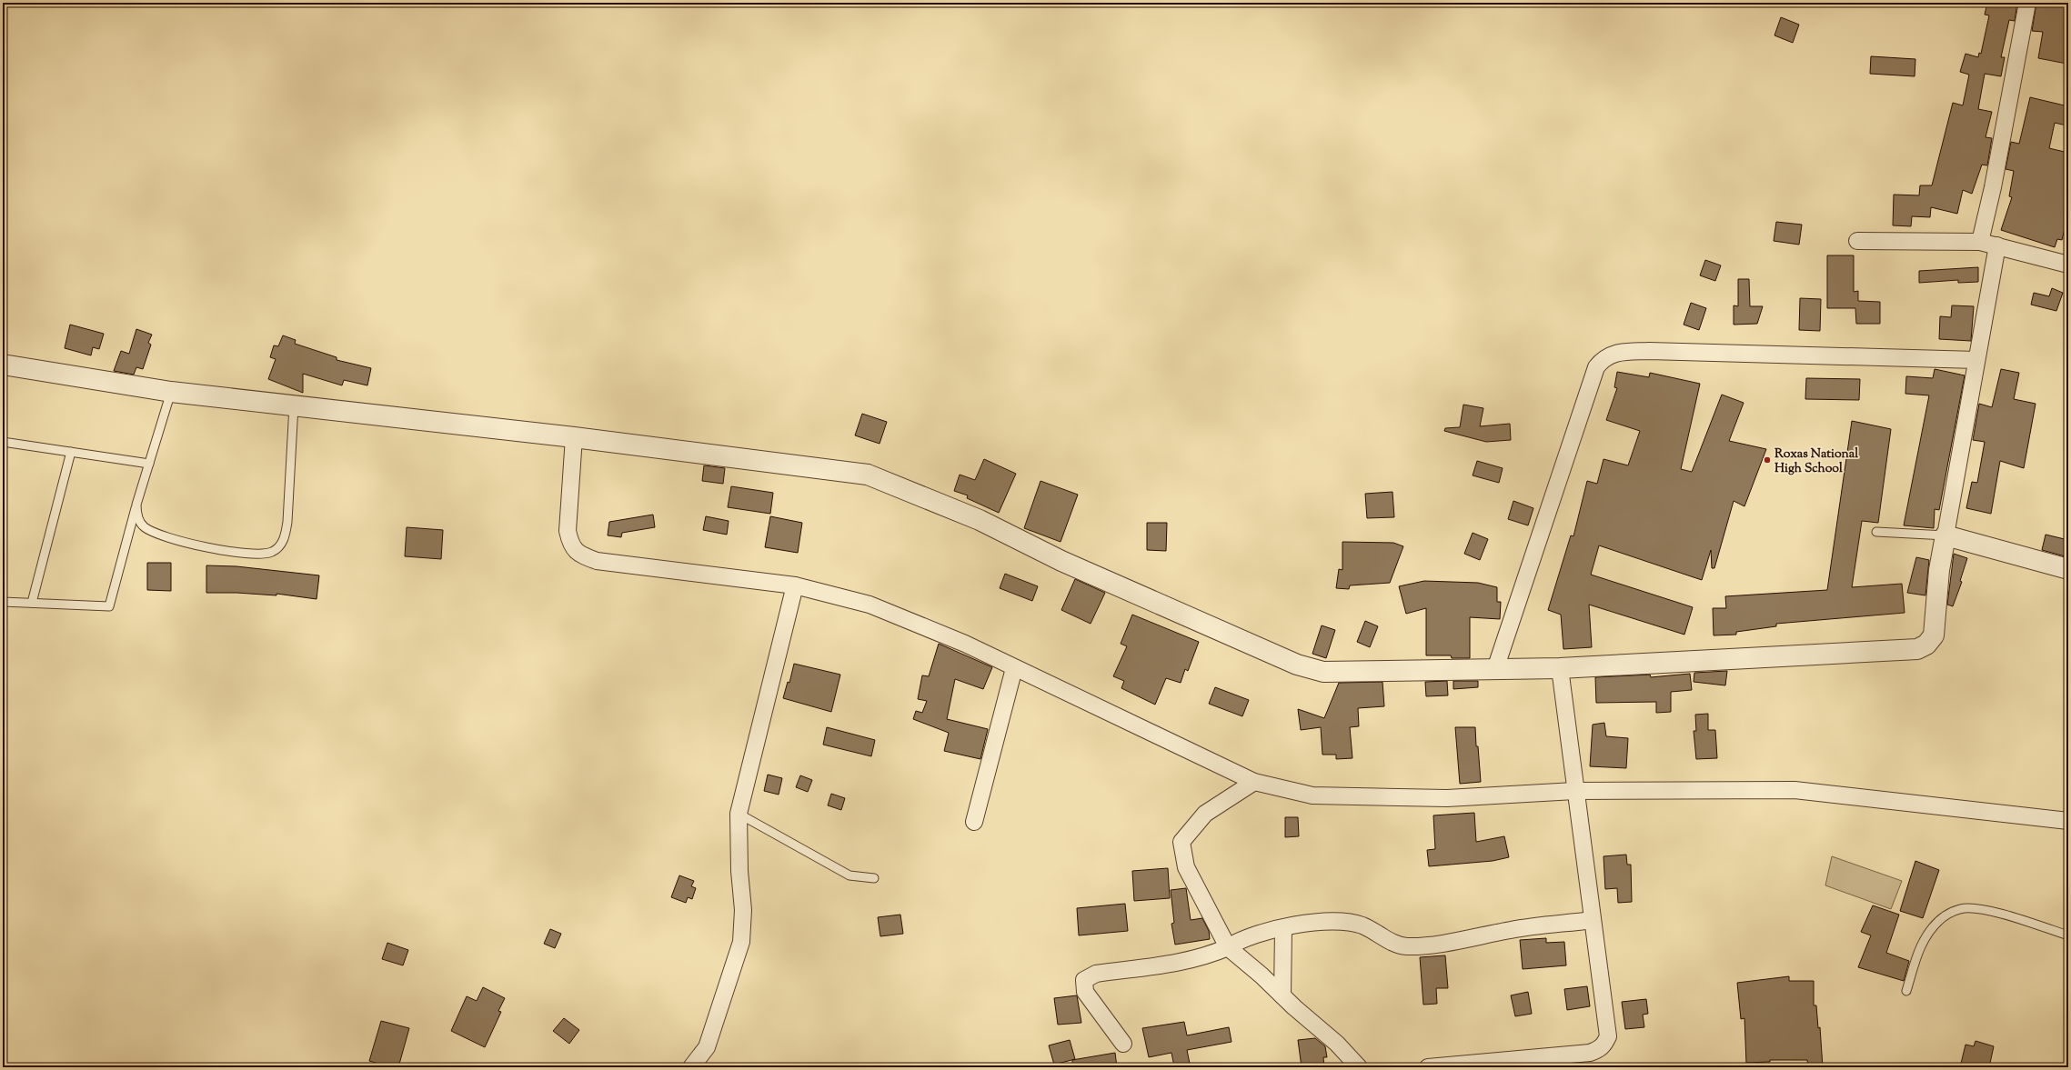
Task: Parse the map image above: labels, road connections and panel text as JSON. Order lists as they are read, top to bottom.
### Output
{
  "places": ["Roxas National High School"]
}
